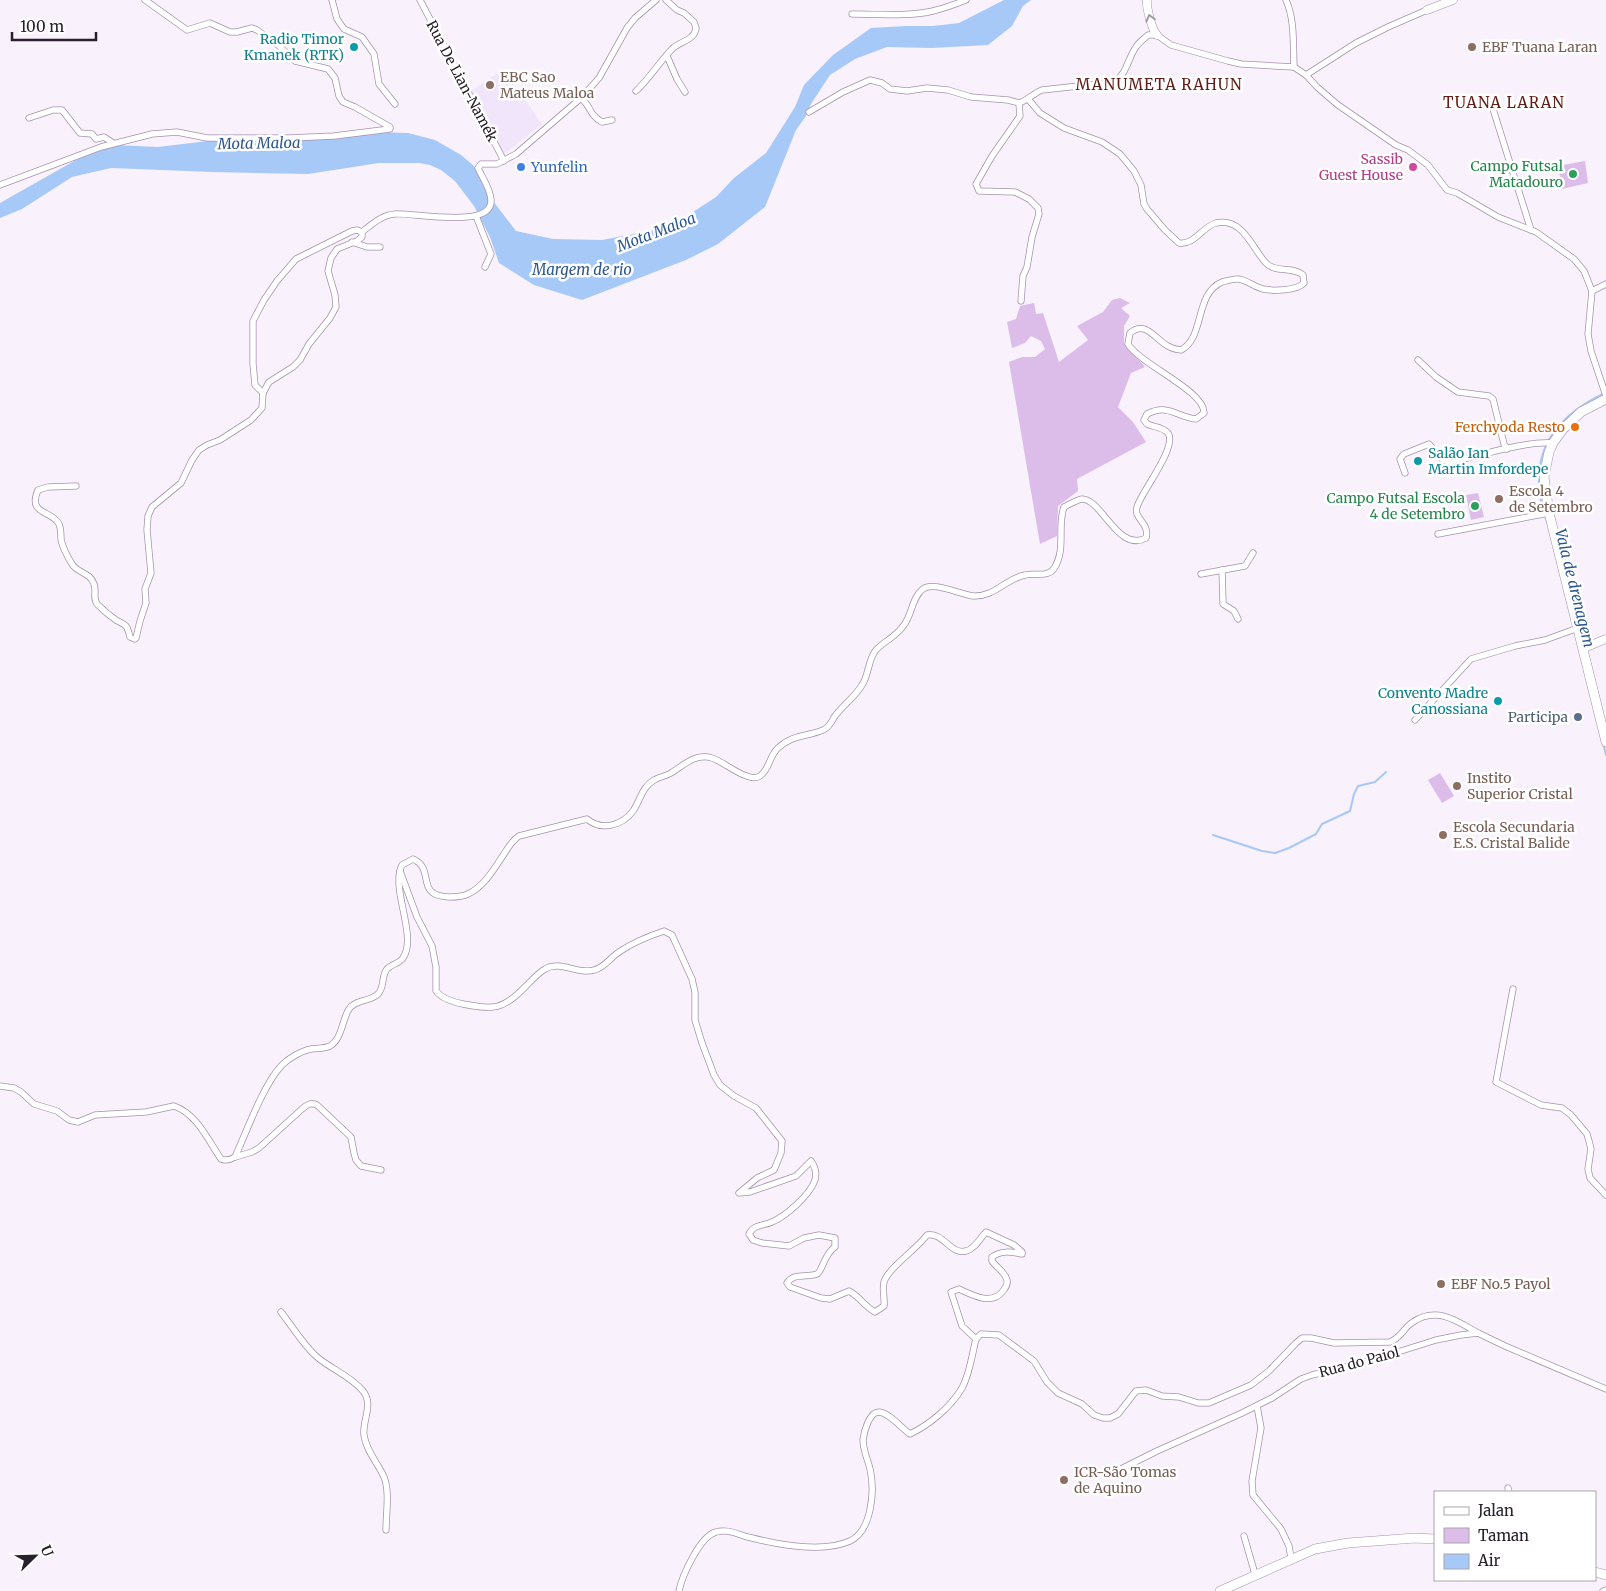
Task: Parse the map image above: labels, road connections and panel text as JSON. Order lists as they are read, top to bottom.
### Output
{
  "streets": {
    "street": ["Rua De Lian-Namék", "Rua do Paiol"]
  },
  "districts": ["MANUMETA RAHUN", "TUANA LARAN"],
  "water": ["Mota Maloa", "Margem de rio", "Vala de drenagem"],
  "places": [
    "Radio Timor Kmanek (RTK)",
    "EBF Tuana Laran",
    "EBC Sao Mateus Maloa",
    "Yunfelin",
    "Sassib Guest House",
    "Campo Futsal Matadouro",
    "Ferchyoda Resto",
    "Salão Ian Martin Imfordepe",
    "Escola 4 de Setembro",
    "Campo Futsal Escola 4 de Setembro",
    "Convento Madre Canossiana",
    "Participa",
    "Instito Superior Cristal",
    "Escola Secundaria E.S. Cristal Balide",
    "EBF No.5 Payol",
    "ICR-São Tomas de Aquino"
  ],
  "legend": ["Jalan", "Taman", "Air"],
  "scale_bar": "100 m",
  "north": "top right"
}
